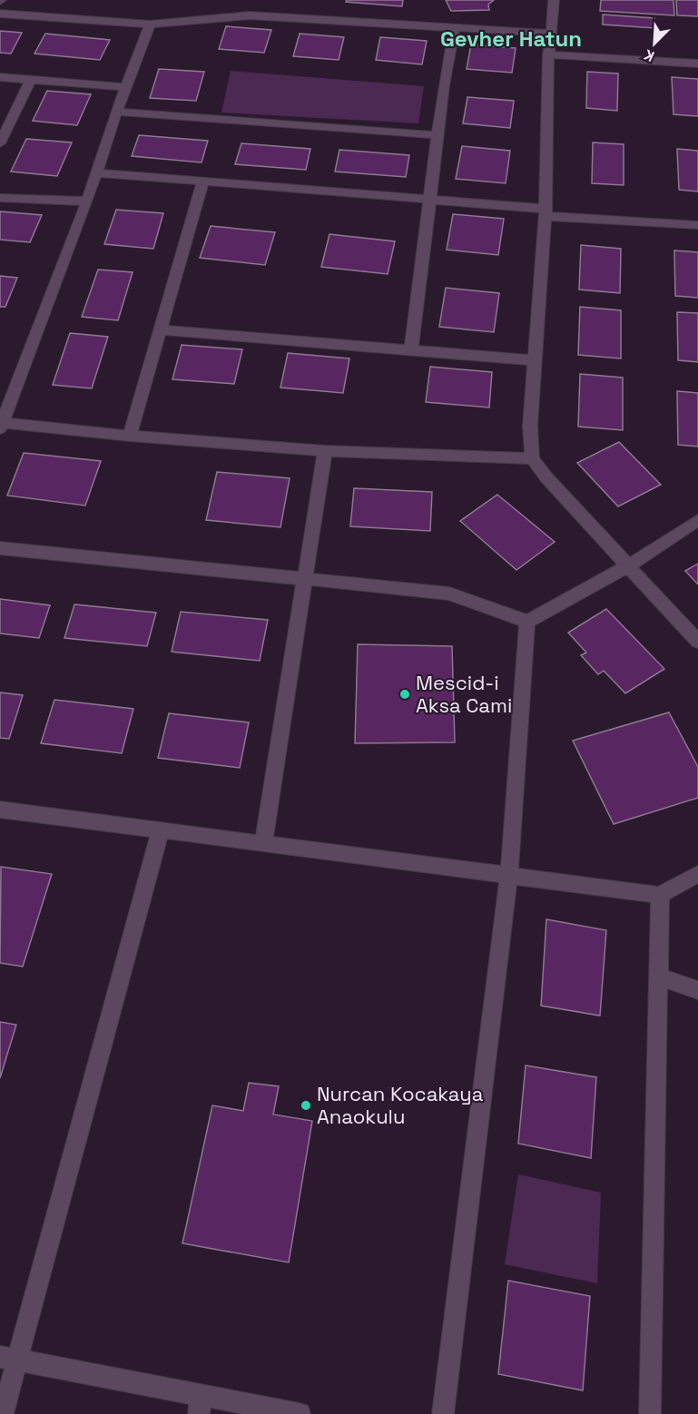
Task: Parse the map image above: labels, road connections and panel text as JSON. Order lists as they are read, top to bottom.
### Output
{
  "districts": ["Gevher Hatun"],
  "places": ["Mescid-i Aksa Cami", "Nurcan Kocakaya Anaokulu"],
  "north": "bottom left"
}
